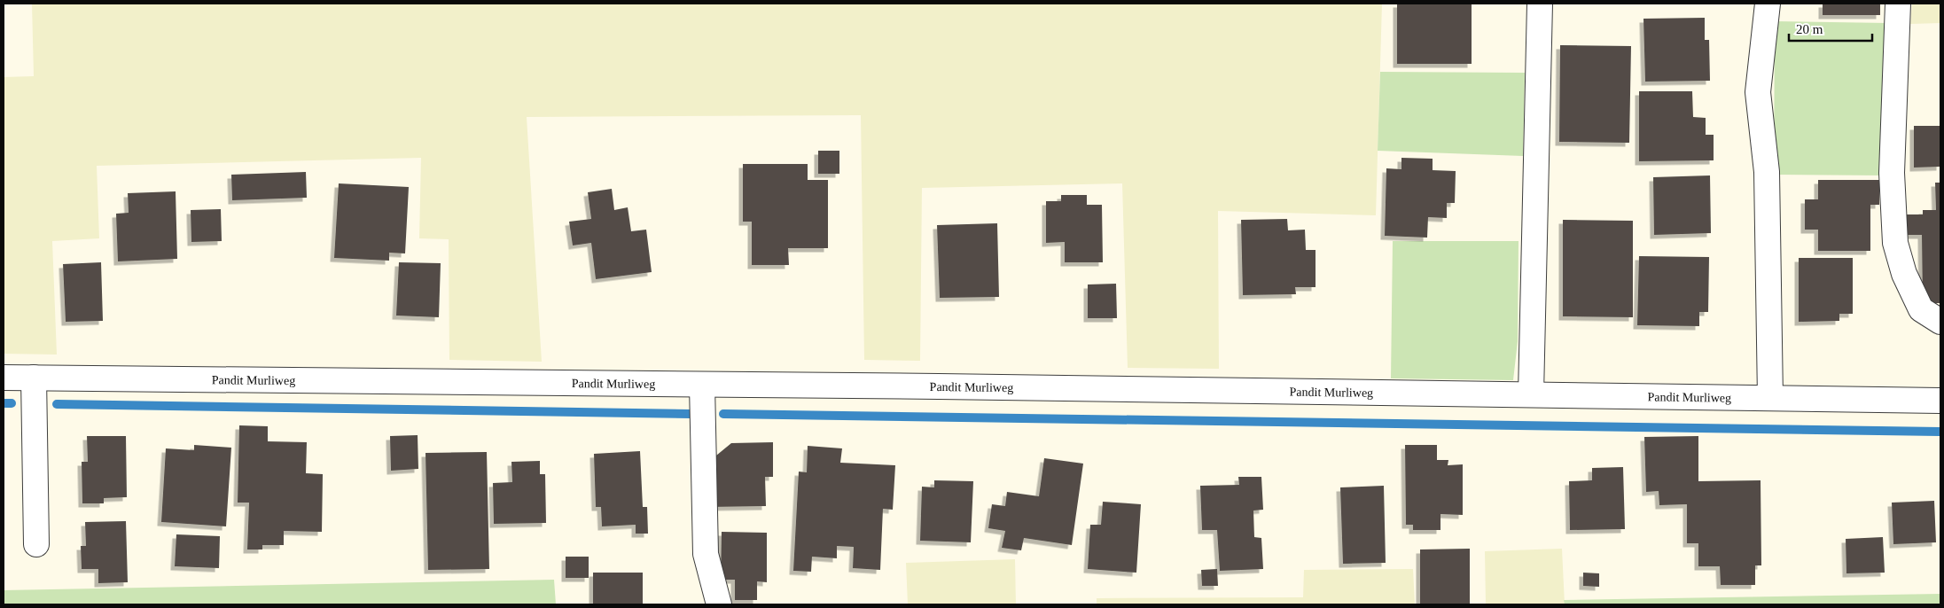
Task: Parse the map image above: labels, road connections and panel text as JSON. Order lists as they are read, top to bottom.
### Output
{
  "streets": {
    "street": ["Pandit Murliweg"]
  },
  "scale_bar": "20 m"
}
